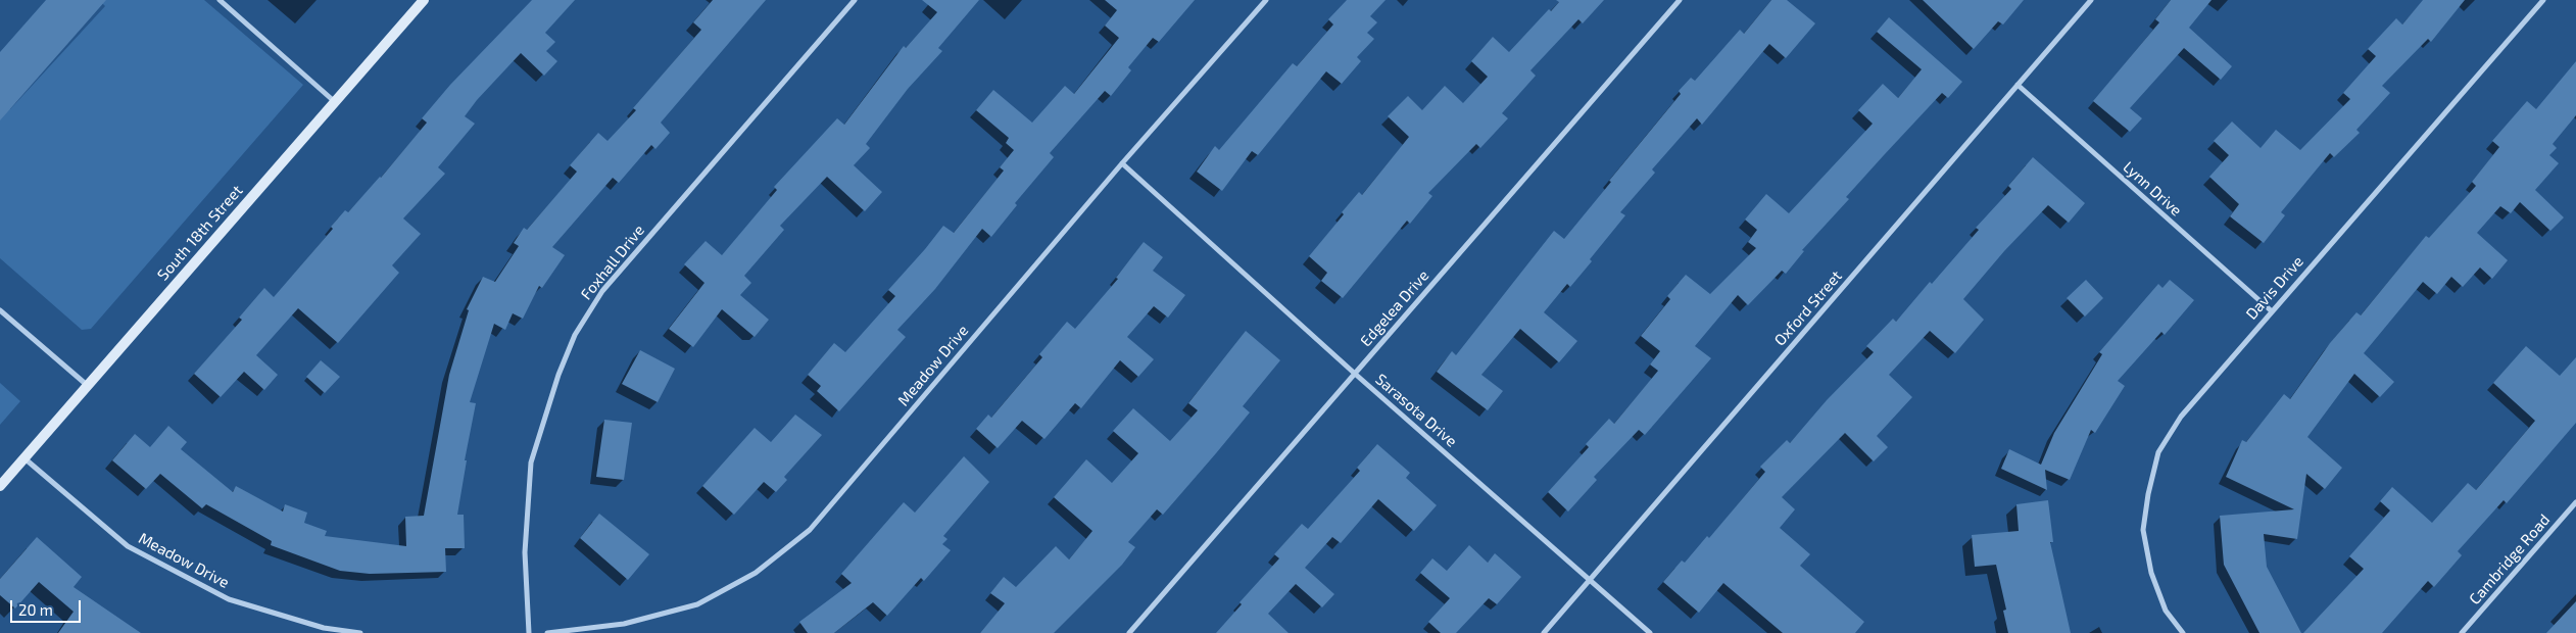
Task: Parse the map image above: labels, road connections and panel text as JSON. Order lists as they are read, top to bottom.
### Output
{
  "streets": {
    "main road": ["South 18th Street"],
    "street": [
      "Lynn Drive",
      "Foxhall Drive",
      "Davis Drive",
      "Edgelea Drive",
      "Oxford Street",
      "Meadow Drive",
      "Sarasota Drive",
      "Cambridge Road"
    ]
  },
  "crossings": [
    ["Lynn Drive", "Davis Drive"],
    ["Lynn Drive", "Oxford Street"],
    ["South 18th Street", "Meadow Drive"],
    ["Edgelea Drive", "Sarasota Drive"],
    ["Oxford Street", "Sarasota Drive"],
    ["Meadow Drive", "Sarasota Drive"]
  ],
  "scale_bar": "20 m"
}
